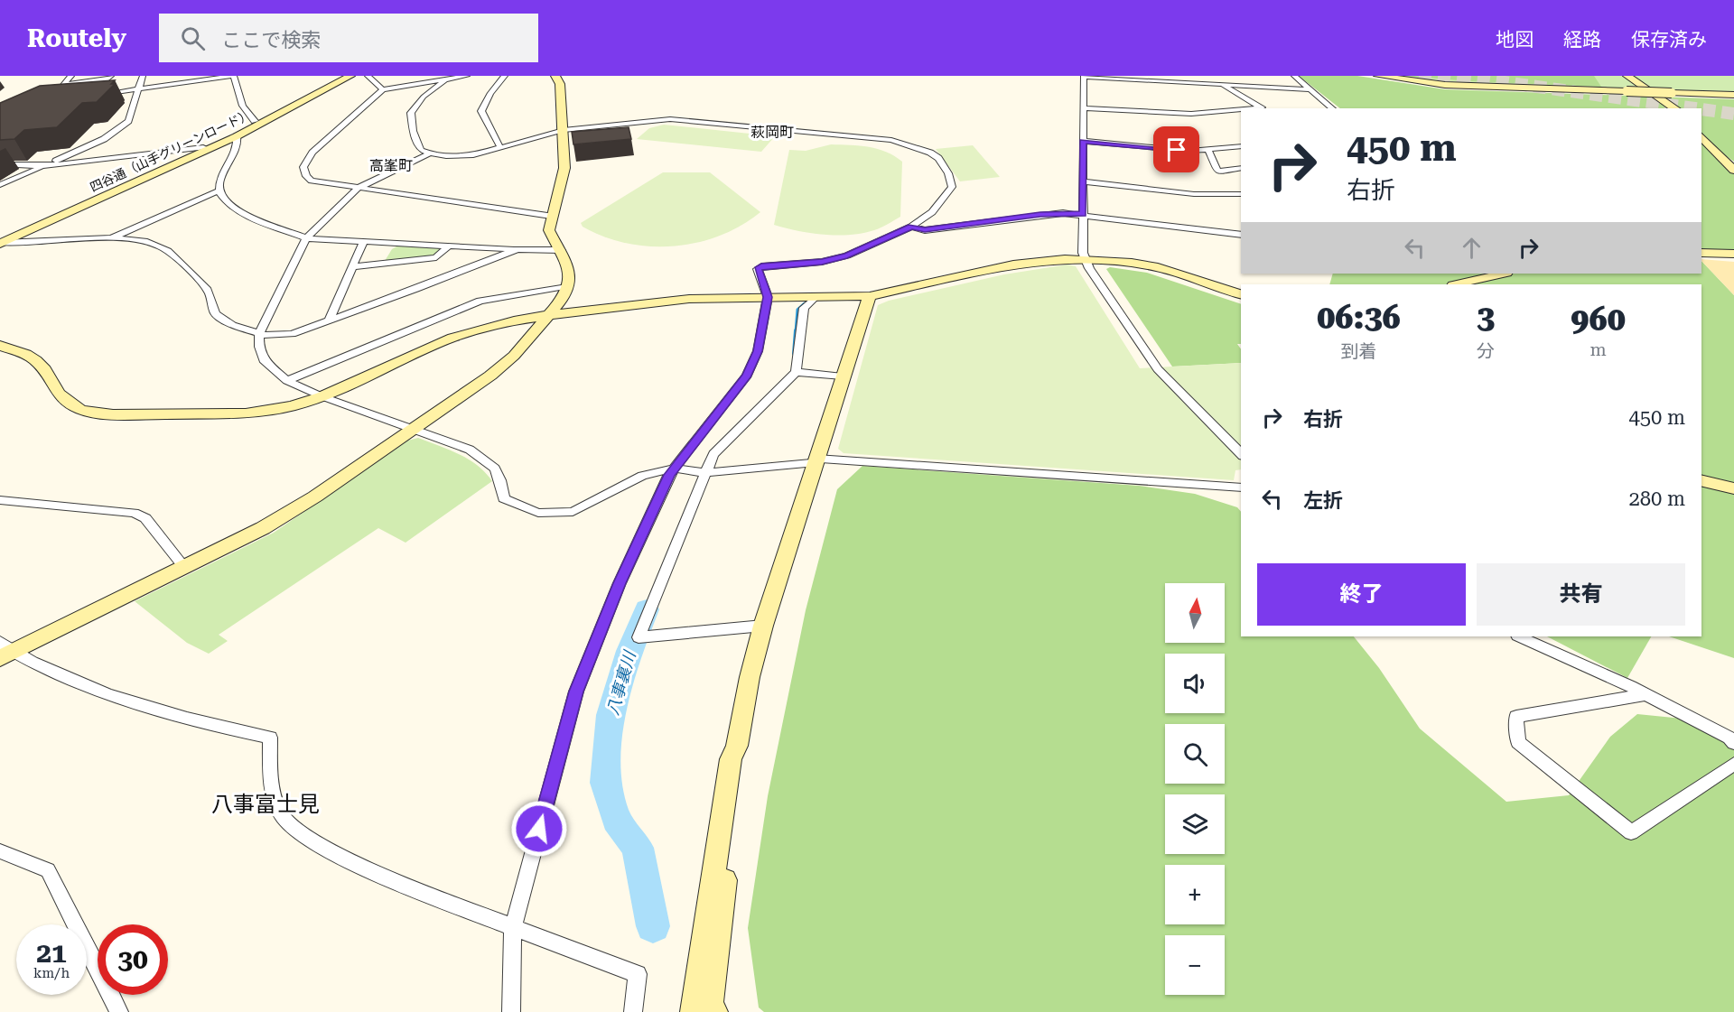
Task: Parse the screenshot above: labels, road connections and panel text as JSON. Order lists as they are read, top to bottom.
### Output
{
  "streets": {
    "street": ["四谷通（山手グリーンロード）"]
  },
  "districts": ["萩岡町", "高峯町", "八事富士見"],
  "water": ["八事裏川"],
  "north": "top",
  "page": {
    "header": "Routely",
    "search": "ここで検索",
    "nav": ["地図", "経路", "保存済み"],
    "turn": ["450 m", "右折"],
    "eta": [
      "06:36",
      "到着",
      "3",
      "分",
      "960",
      "m"
    ],
    "list": [
      {
        "name": "右折",
        "value": "450 m"
      },
      {
        "name": "左折",
        "value": "280 m"
      }
    ],
    "buttons": ["終了", "共有"],
    "map_buttons": ["+", "−"],
    "speed": "21 km/h",
    "limit": "30"
  }
}
